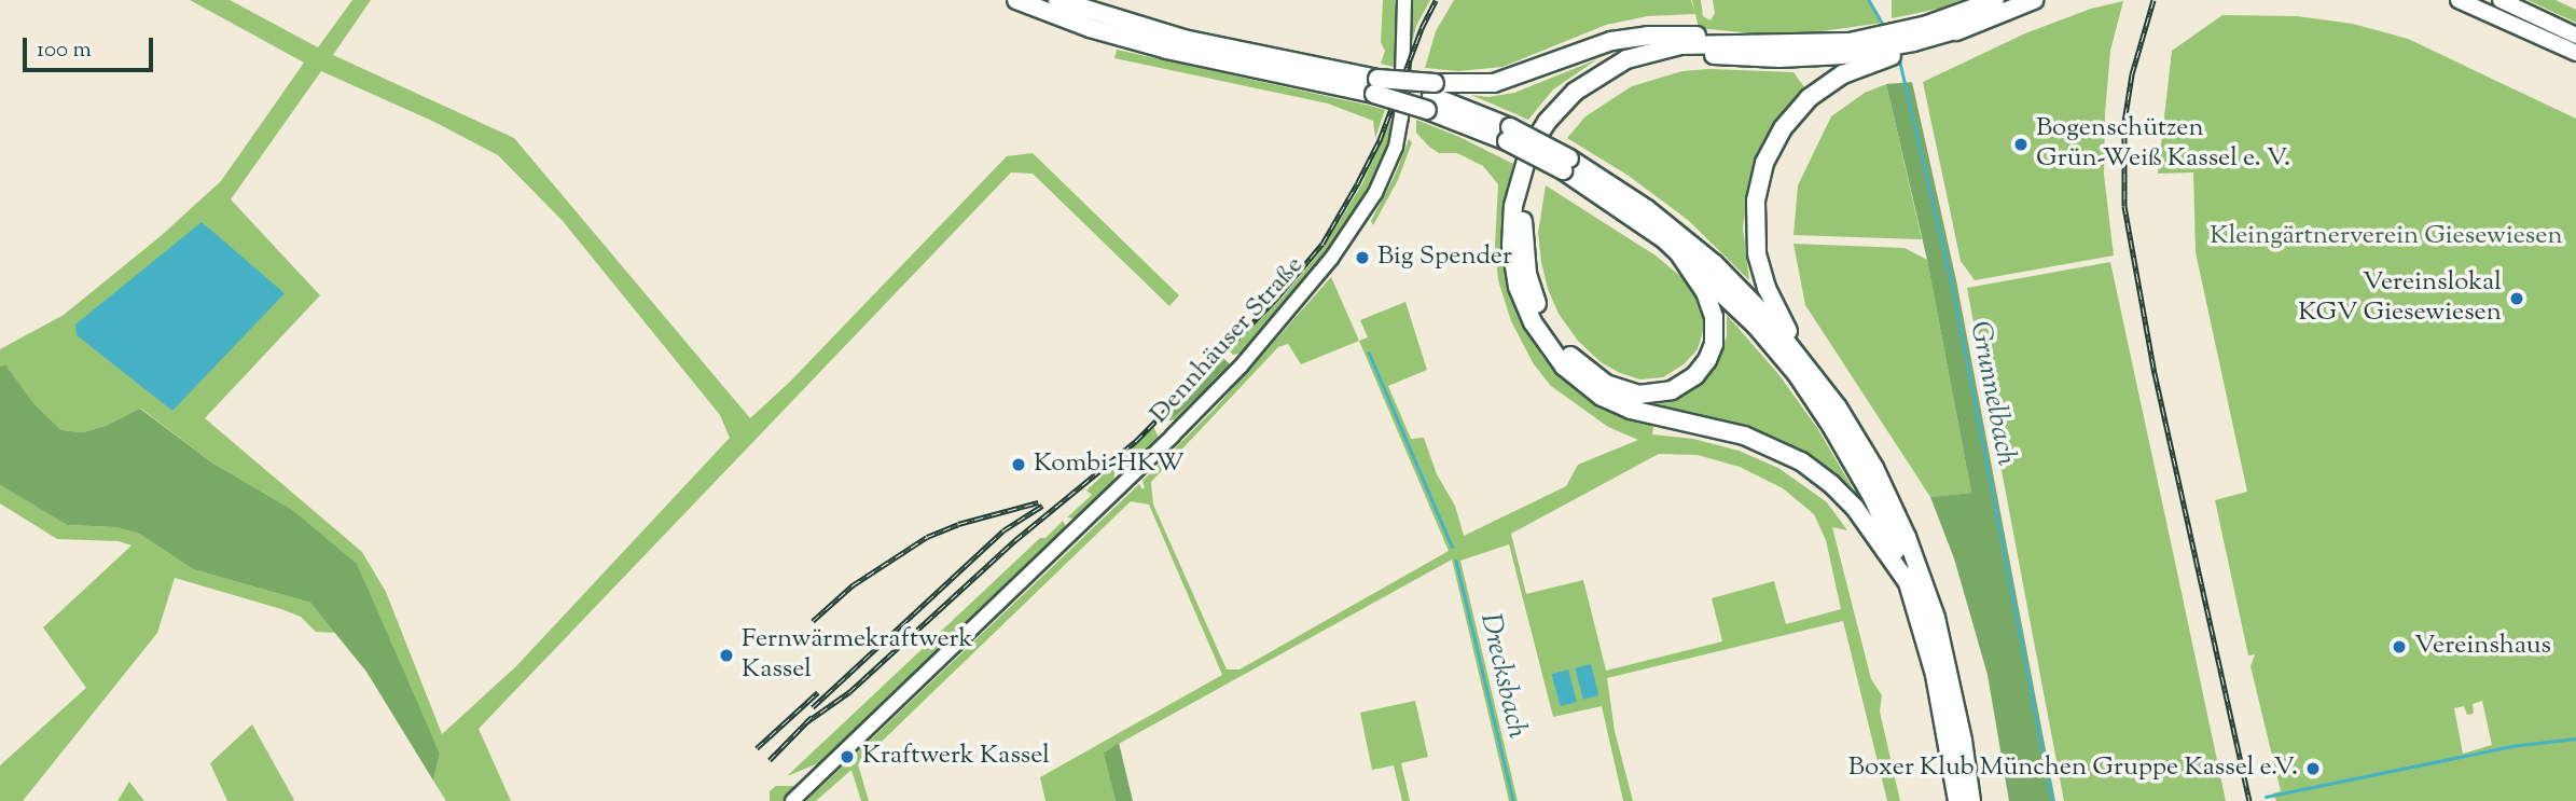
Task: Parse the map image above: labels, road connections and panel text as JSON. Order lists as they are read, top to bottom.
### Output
{
  "streets": {
    "street": ["Dennhäuser Straße"]
  },
  "water": ["Grunnelbach", "Drecksbach"],
  "parks": ["Kleingärtnerverein Giesewiesen"],
  "places": [
    "Bogenschützen Grün-Weiß Kassel e. V.",
    "Big Spender",
    "Vereinslokal KGV Giesewiesen",
    "Kombi-HKW",
    "Vereinshaus",
    "Fernwärmekraftwerk Kassel",
    "Kraftwerk Kassel",
    "Boxer Klub München Gruppe Kassel e.V."
  ],
  "scale_bar": "100 m"
}
